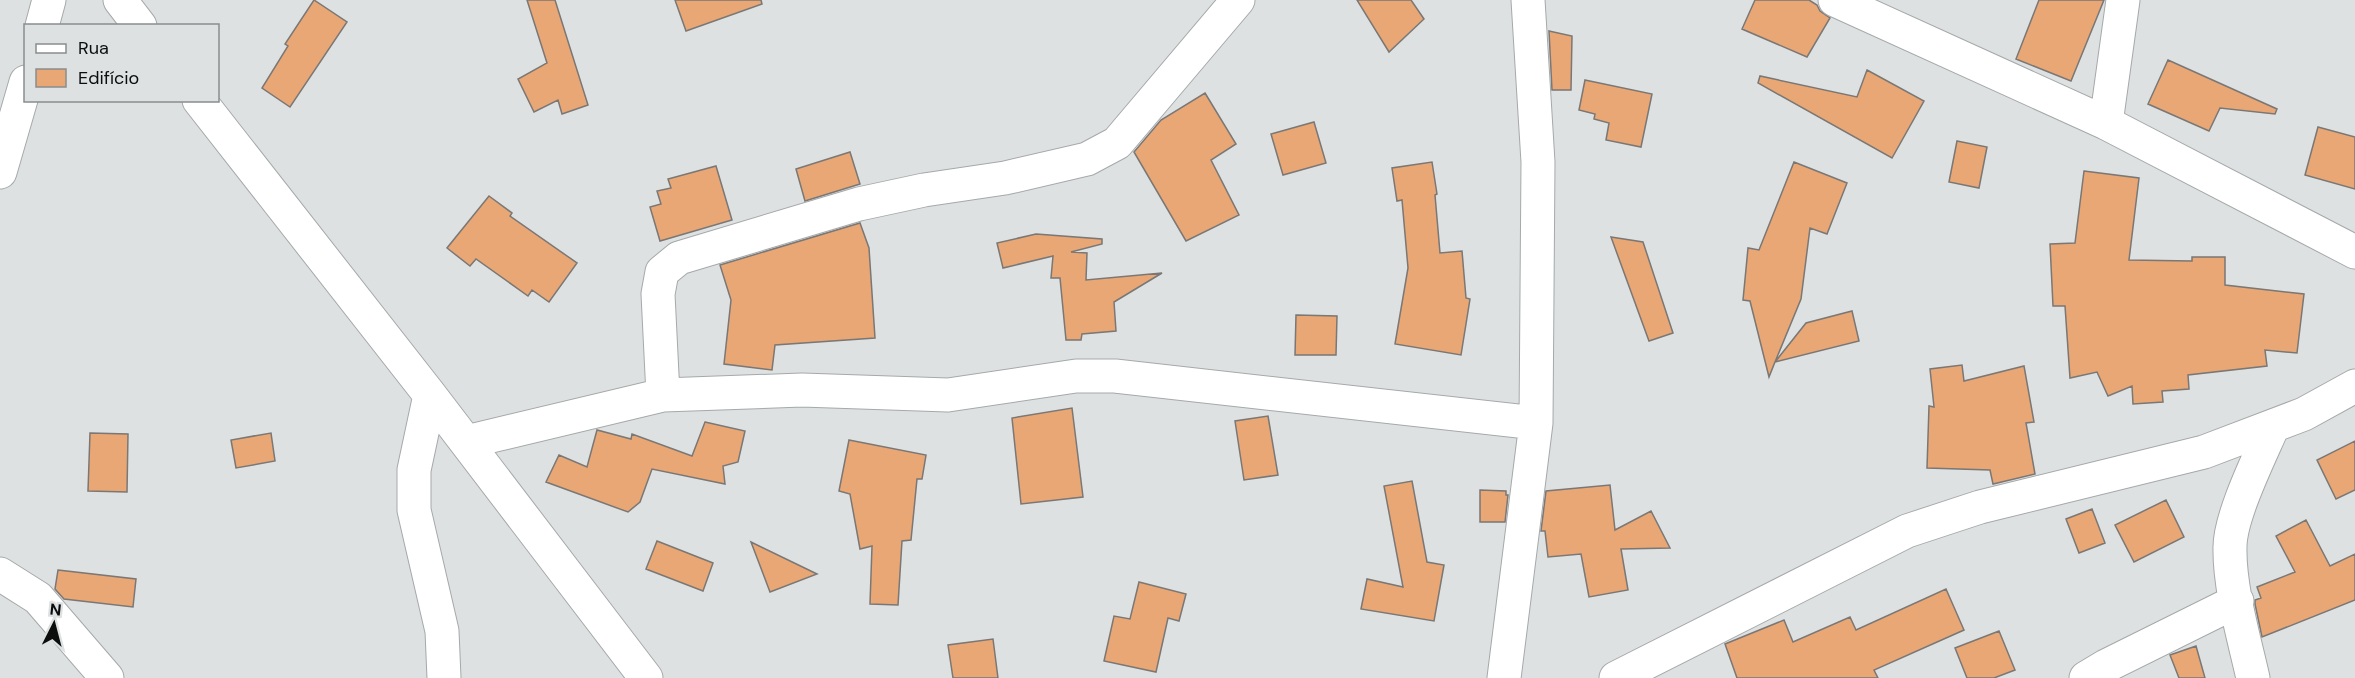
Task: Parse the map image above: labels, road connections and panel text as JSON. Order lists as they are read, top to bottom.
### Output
{
  "legend": ["Rua", "Edifício"],
  "north": "top"
}
